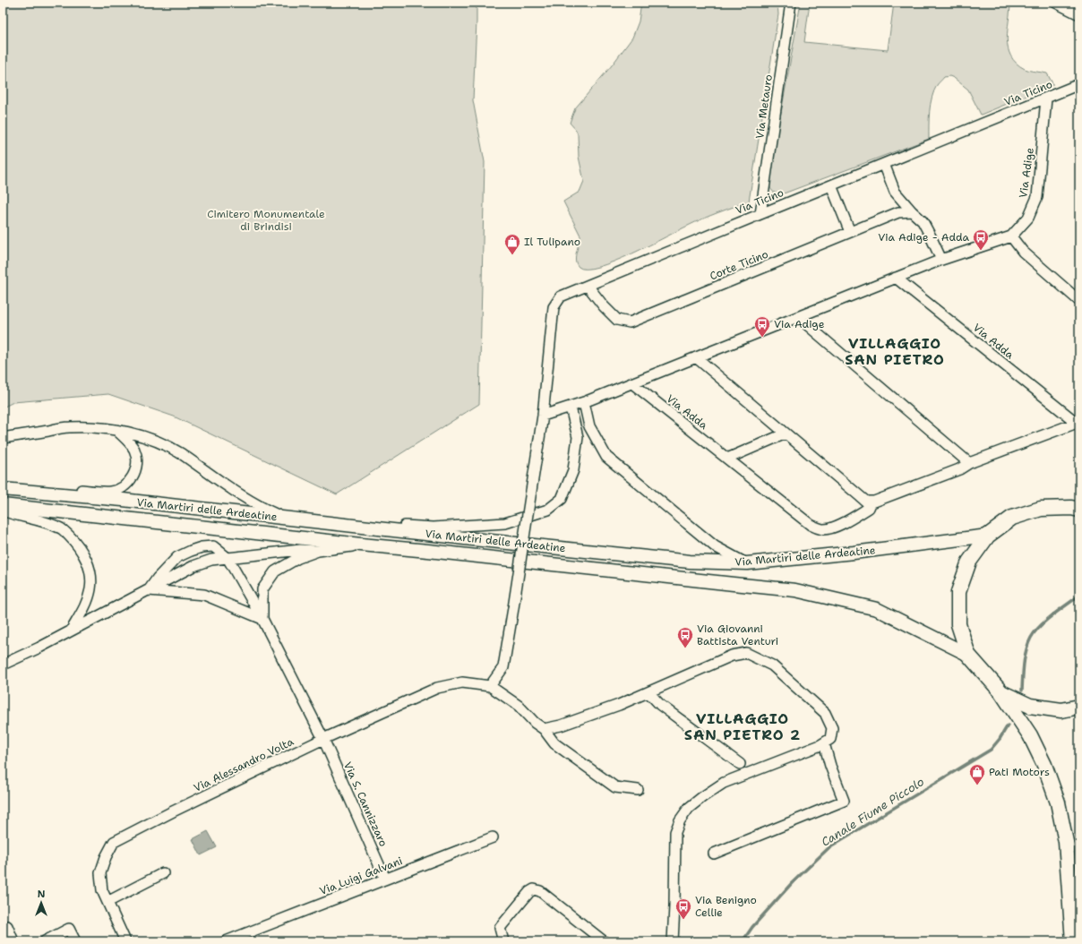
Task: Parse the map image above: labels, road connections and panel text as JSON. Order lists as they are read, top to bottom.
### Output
{
  "streets": {
    "street": [
      "Via Ticino",
      "Via Metauro",
      "Via Adige",
      "Corte Ticino",
      "Via Adda",
      "Via Martiri delle Ardeatine",
      "Via Alessandro Volta",
      "Via S. Cannizzaro",
      "Via Luigi Galvani"
    ]
  },
  "crossings": [
    ["Via Ticino", "Via Metauro"],
    ["Via Ticino", "Via Adige"],
    ["Via Ticino", "Corte Ticino"],
    ["Via Ticino", "Via Alessandro Volta"],
    ["Via Adige", "Via Adda"],
    ["Via Alessandro Volta", "Via S. Cannizzaro"],
    ["Via S. Cannizzaro", "Via Luigi Galvani"]
  ],
  "districts": ["VILLAGGIO SAN PIETRO", "VILLAGGIO SAN PIETRO 2"],
  "water": ["Canale Fiume Piccolo"],
  "parks": ["Cimitero Monumentale di Brindisi"],
  "places": {
    "bus stop": [
      "Via Adige - Adda",
      "Via Adige",
      "Via Giovanni Battista Venturi",
      "Via Benigno Cellie"
    ],
    "shop": ["Il Tulipano", "Pati Motors"]
  },
  "north": "top"
}
